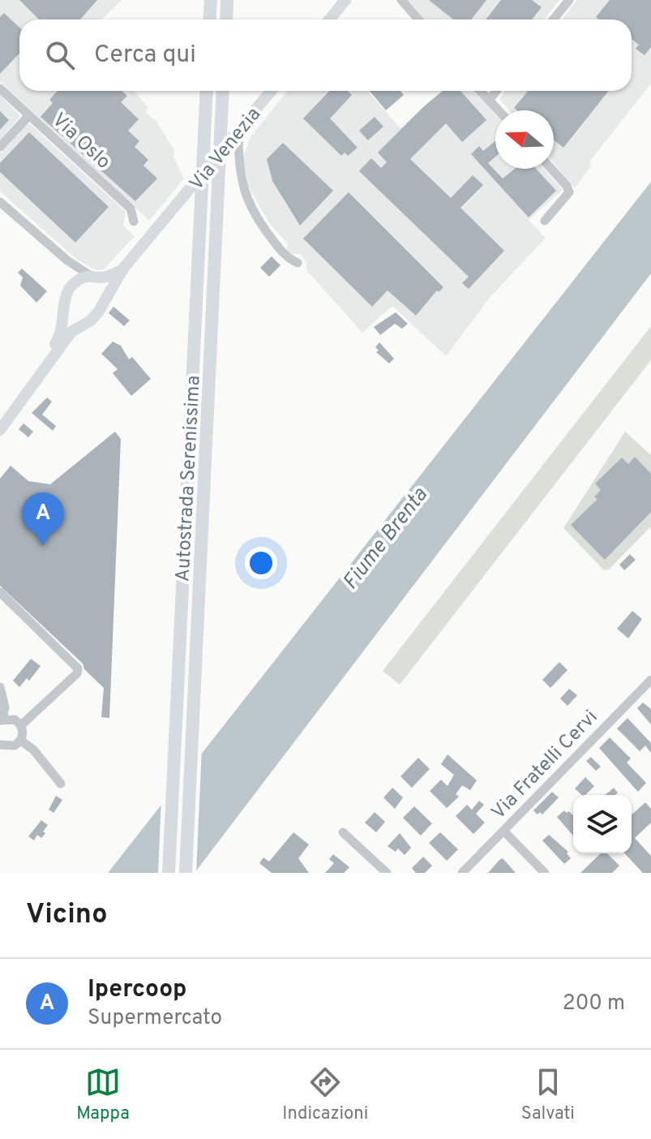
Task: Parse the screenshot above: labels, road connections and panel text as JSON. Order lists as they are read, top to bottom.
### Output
{
  "streets": {
    "highway": ["Autostrada Serenissima"],
    "main road": ["Via Venezia"],
    "street": ["Via Oslo", "Via Fratelli Cervi"]
  },
  "water": ["Fiume Brenta"],
  "north": "left",
  "page": {
    "search": "Cerca qui",
    "pins": "A",
    "heading": "Vicino",
    "list": [
      {
        "mark": "A",
        "name": "Ipercoop",
        "note": "Supermercato",
        "value": "200 m"
      }
    ],
    "nav": ["Mappa", "Indicazioni", "Salvati"]
  }
}
